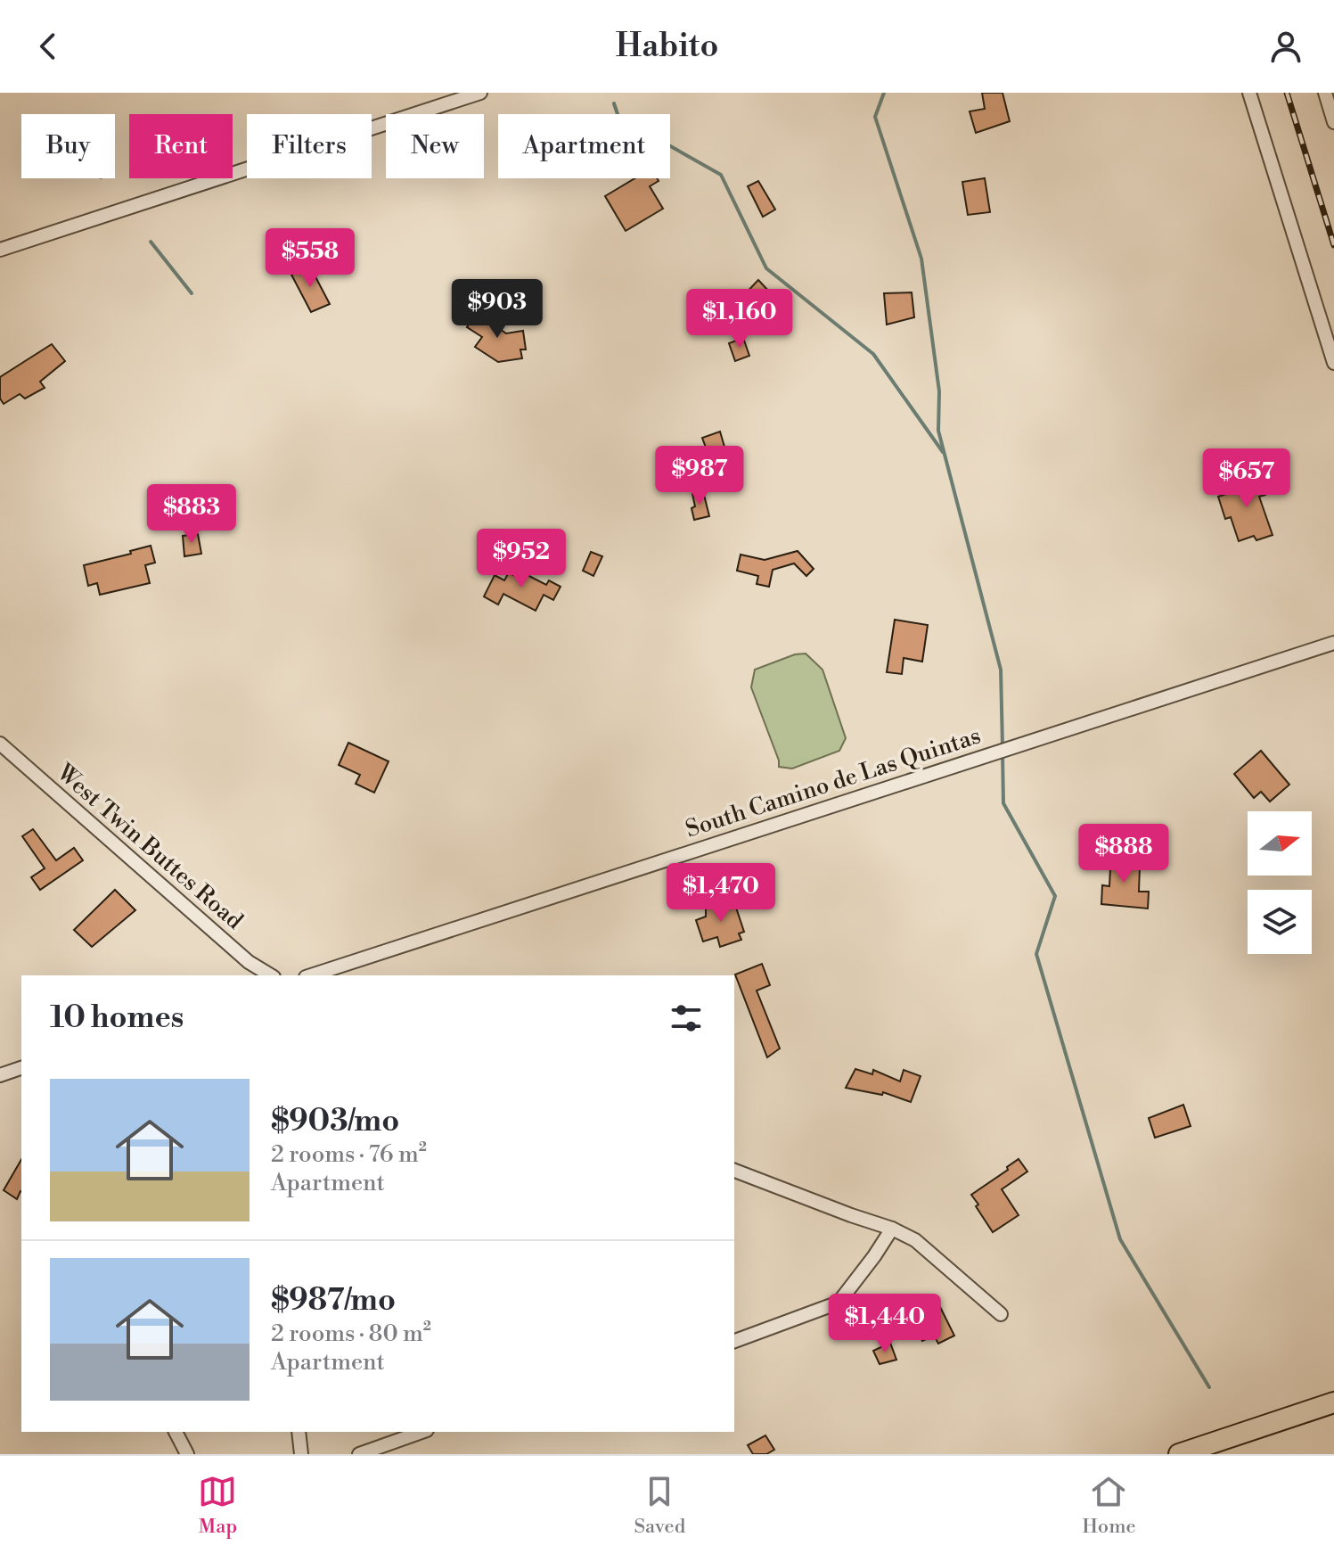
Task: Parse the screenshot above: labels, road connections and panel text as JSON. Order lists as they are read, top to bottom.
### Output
{
  "streets": {
    "street": ["South Camino de Las Quintas", "West Twin Buttes Road"]
  },
  "north": "right",
  "page": {
    "header": "Habito",
    "chip": [
      "Buy",
      "Rent",
      "Filters",
      "New",
      "Apartment"
    ],
    "price": [
      "$558",
      "$903",
      "$1,160",
      "$987",
      "$657",
      "$883",
      "$952",
      "$888",
      "$1,470",
      "$1,440"
    ],
    "heading": "10 homes",
    "list": [
      {
        "name": "$903/mo",
        "note": "2 rooms · 76 m² · Apartment"
      },
      {
        "name": "$987/mo",
        "note": "2 rooms · 80 m² · Apartment"
      }
    ],
    "tabs": ["Map", "Saved", "Home"]
  }
}
